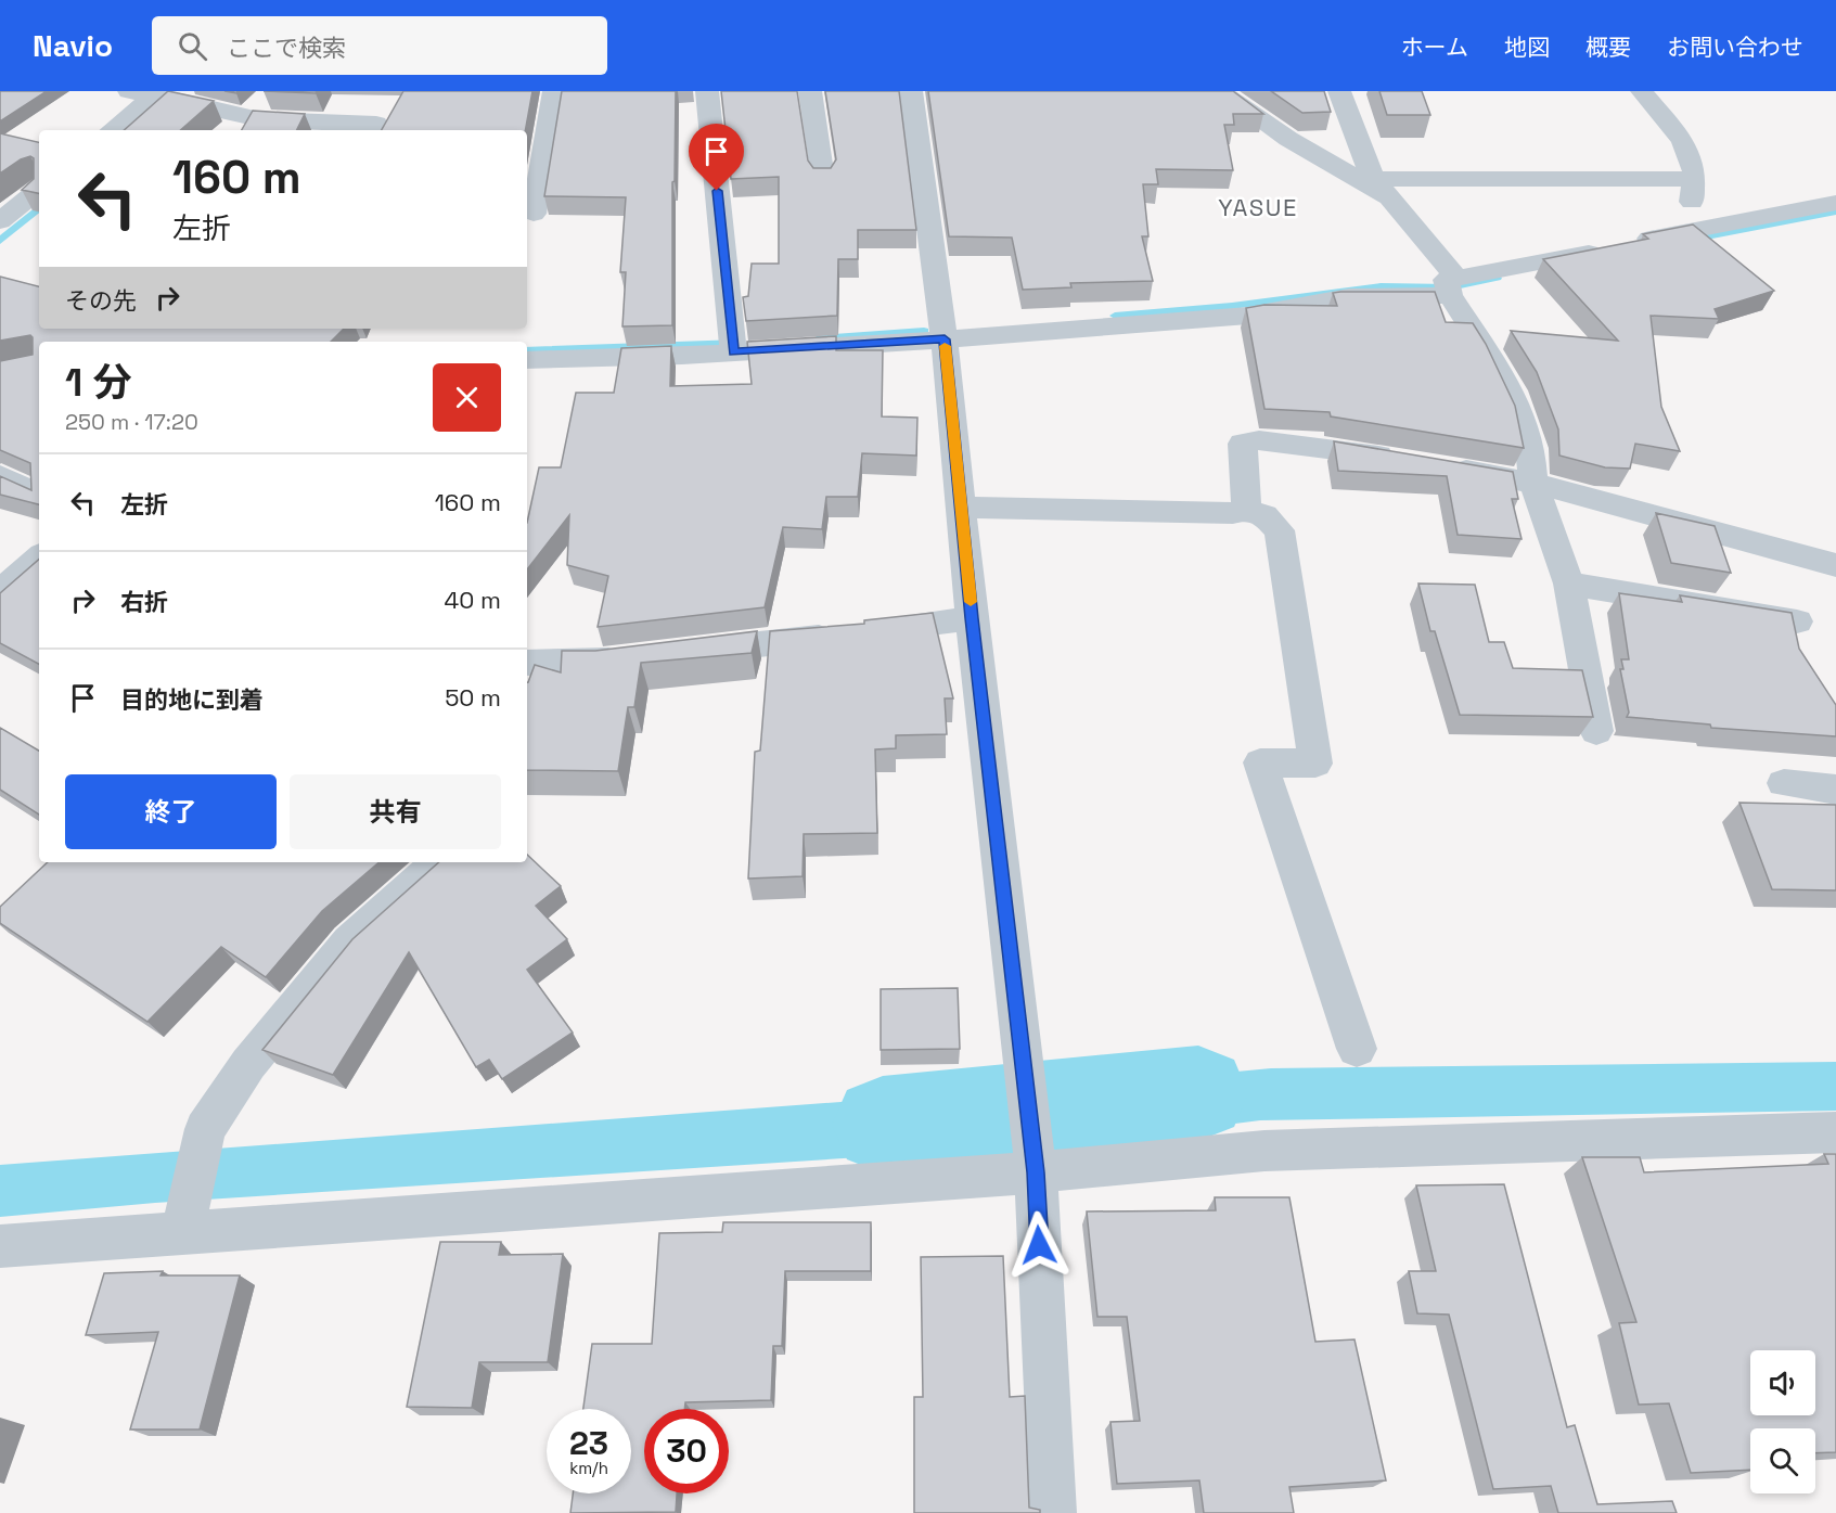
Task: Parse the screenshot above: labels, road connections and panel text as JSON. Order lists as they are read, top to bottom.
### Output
{
  "districts": ["YASUE"],
  "page": {
    "header": "Navio",
    "search": "ここで検索",
    "nav": [
      "ホーム",
      "地図",
      "概要",
      "お問い合わせ"
    ],
    "turn": ["160 m", "左折"],
    "then": "その先",
    "heading": ["1 分", "250 m · 17:20"],
    "list": [
      {
        "name": "左折",
        "value": "160 m"
      },
      {
        "name": "右折",
        "value": "40 m"
      },
      {
        "name": "目的地に到着",
        "value": "50 m"
      }
    ],
    "buttons": ["終了", "共有"],
    "speed": "23 km/h",
    "limit": "30"
  }
}
